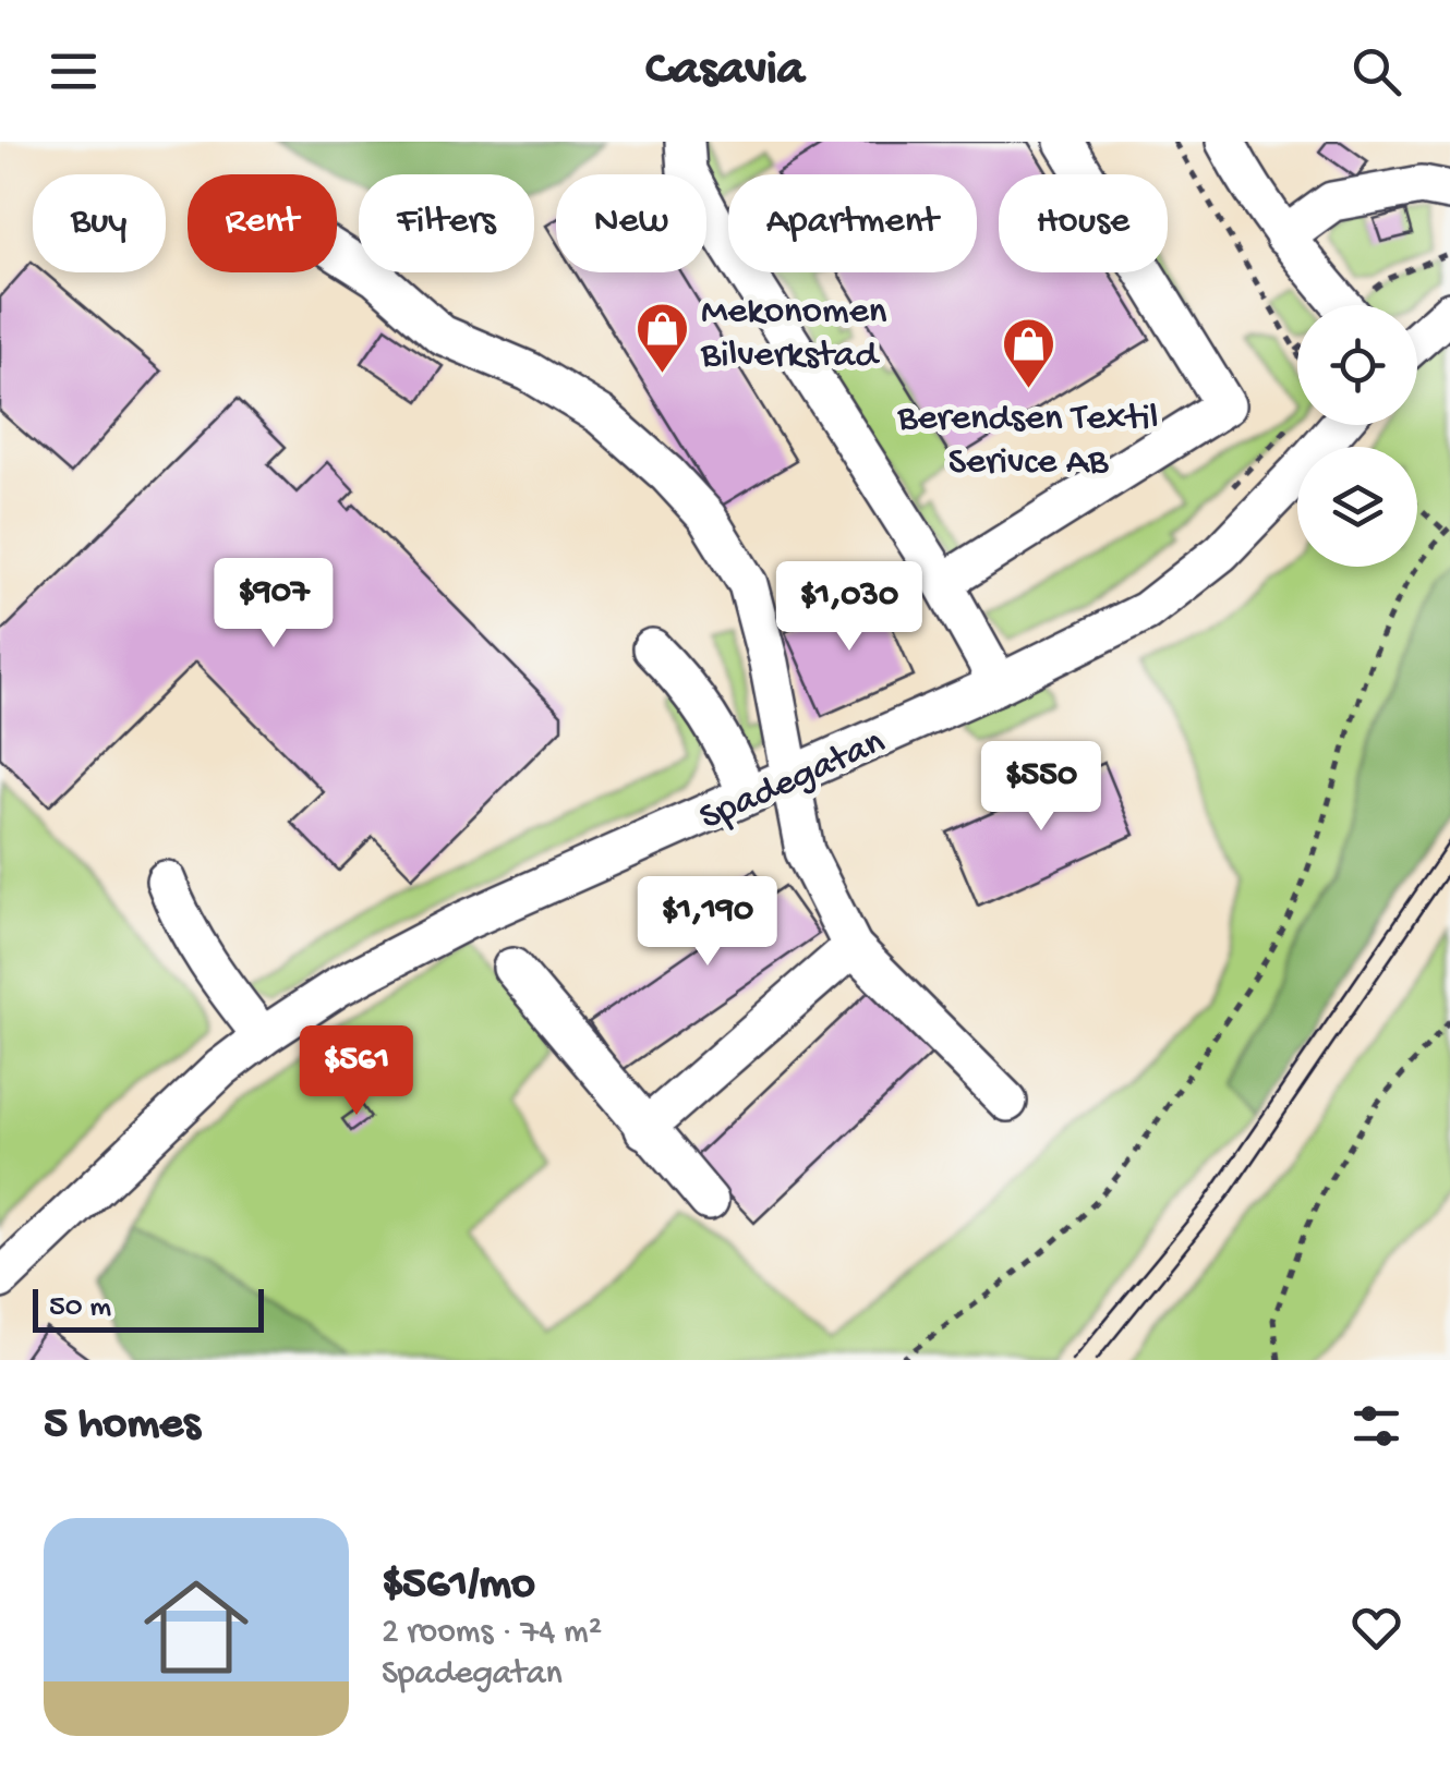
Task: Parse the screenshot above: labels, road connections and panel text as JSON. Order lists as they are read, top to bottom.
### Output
{
  "streets": {
    "street": ["Spadegatan"]
  },
  "places": {
    "shop": ["Mekonomen Bilverkstad", "Berendsen Textil Serivce AB"]
  },
  "scale_bar": "50 m",
  "page": {
    "header": "Casavia",
    "chip": [
      "Buy",
      "Rent",
      "Filters",
      "New",
      "Apartment",
      "House"
    ],
    "price": [
      "$907",
      "$1,030",
      "$550",
      "$1,190",
      "$561"
    ],
    "scale": "50 m",
    "heading": "5 homes",
    "list": [
      {
        "name": "$561/mo",
        "note": "2 rooms · 74 m² · Spadegatan"
      }
    ]
  }
}
